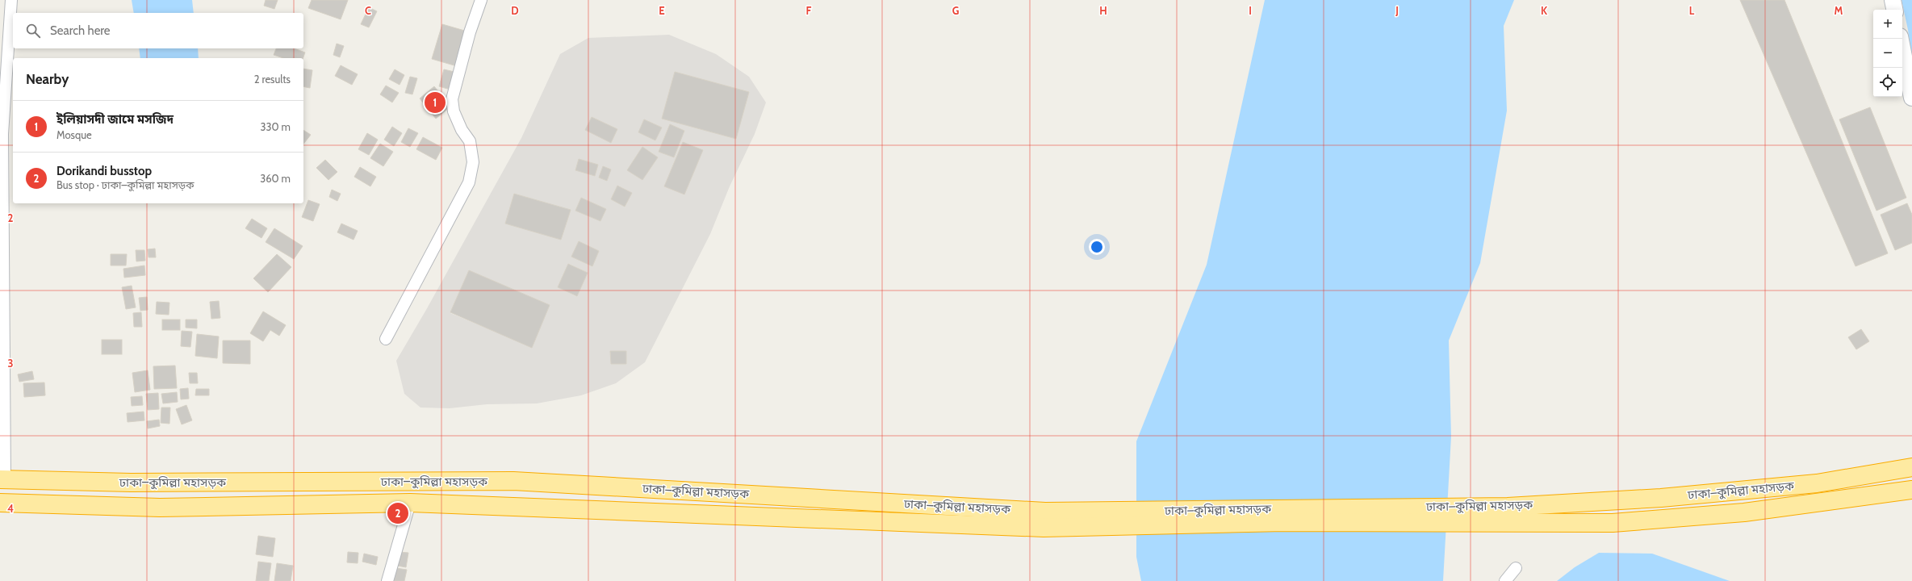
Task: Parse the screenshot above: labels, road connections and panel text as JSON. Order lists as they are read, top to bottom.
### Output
{
  "streets": {
    "highway": ["ঢাকা–কুমিল্লা মহাসড়ক"]
  },
  "page": {
    "map_buttons": ["+", "−"],
    "search": "Search here",
    "heading": ["Nearby", "2 results"],
    "pins": ["1", "2"],
    "list": [
      {
        "mark": "1",
        "name": "ইলিয়াসদী জামে মসজিদ",
        "note": "Mosque",
        "value": "330 m"
      },
      {
        "mark": "2",
        "name": "Dorikandi busstop",
        "note": "Bus stop · ঢাকা–কুমিল্লা মহাসড়ক",
        "value": "360 m"
      }
    ]
  },
  "grid": {
    "columns": [
      "C",
      "D",
      "E",
      "F",
      "G",
      "H",
      "I",
      "J",
      "K",
      "L",
      "M"
    ],
    "rows": ["2", "3", "4"]
  }
}
